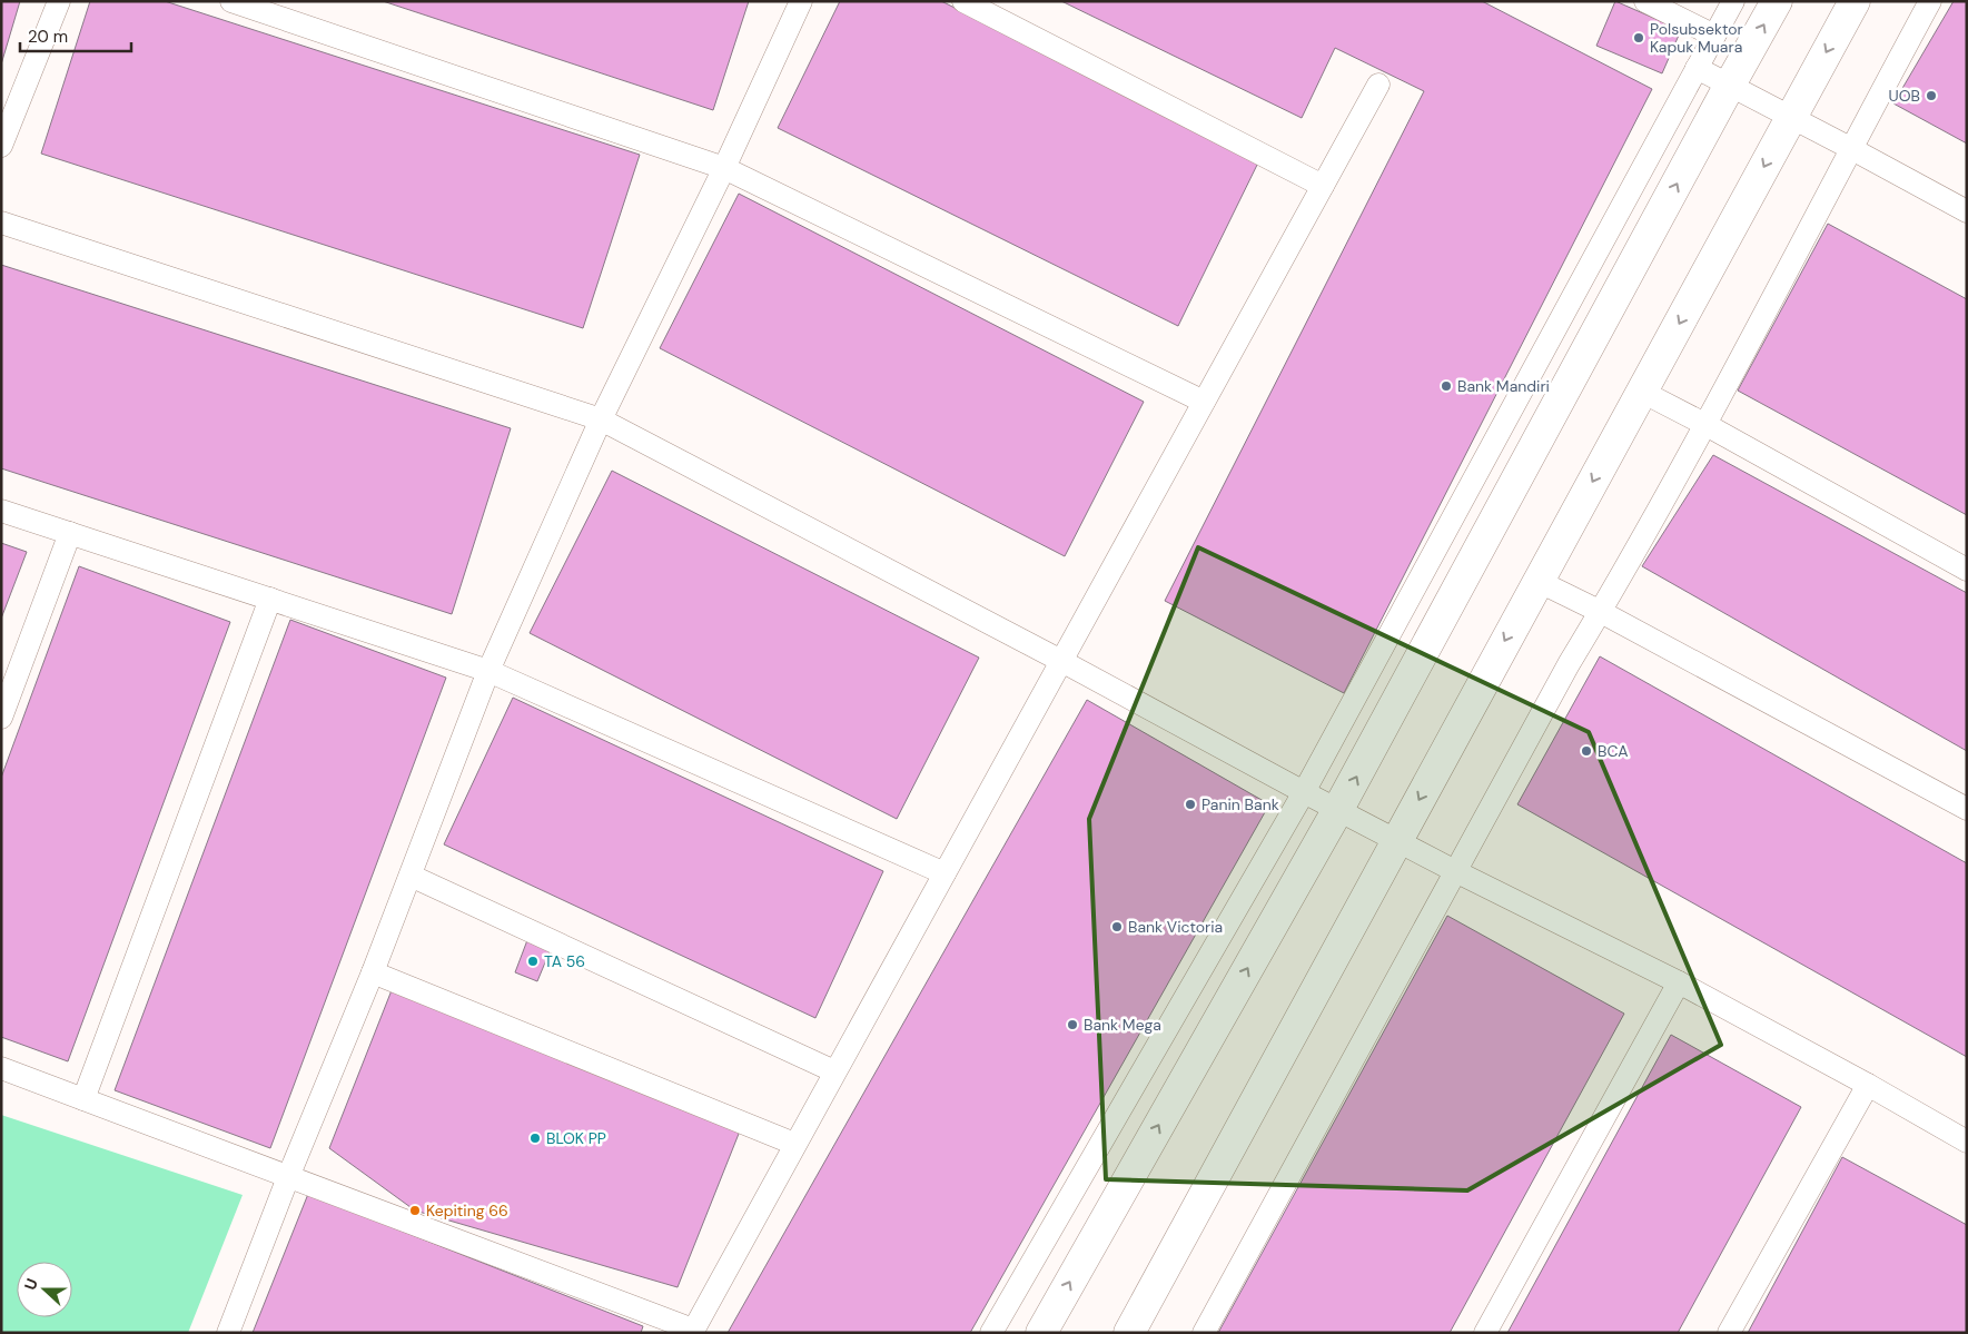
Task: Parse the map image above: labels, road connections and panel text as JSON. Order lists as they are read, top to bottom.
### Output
{
  "places": [
    "Polsubsektor Kapuk Muara",
    "UOB",
    "Bank Mandiri",
    "BCA",
    "Panin Bank",
    "Bank Victoria",
    "TA 56",
    "Bank Mega",
    "BLOK PP",
    "Kepiting 66"
  ],
  "scale_bar": "20 m",
  "north": "left"
}
